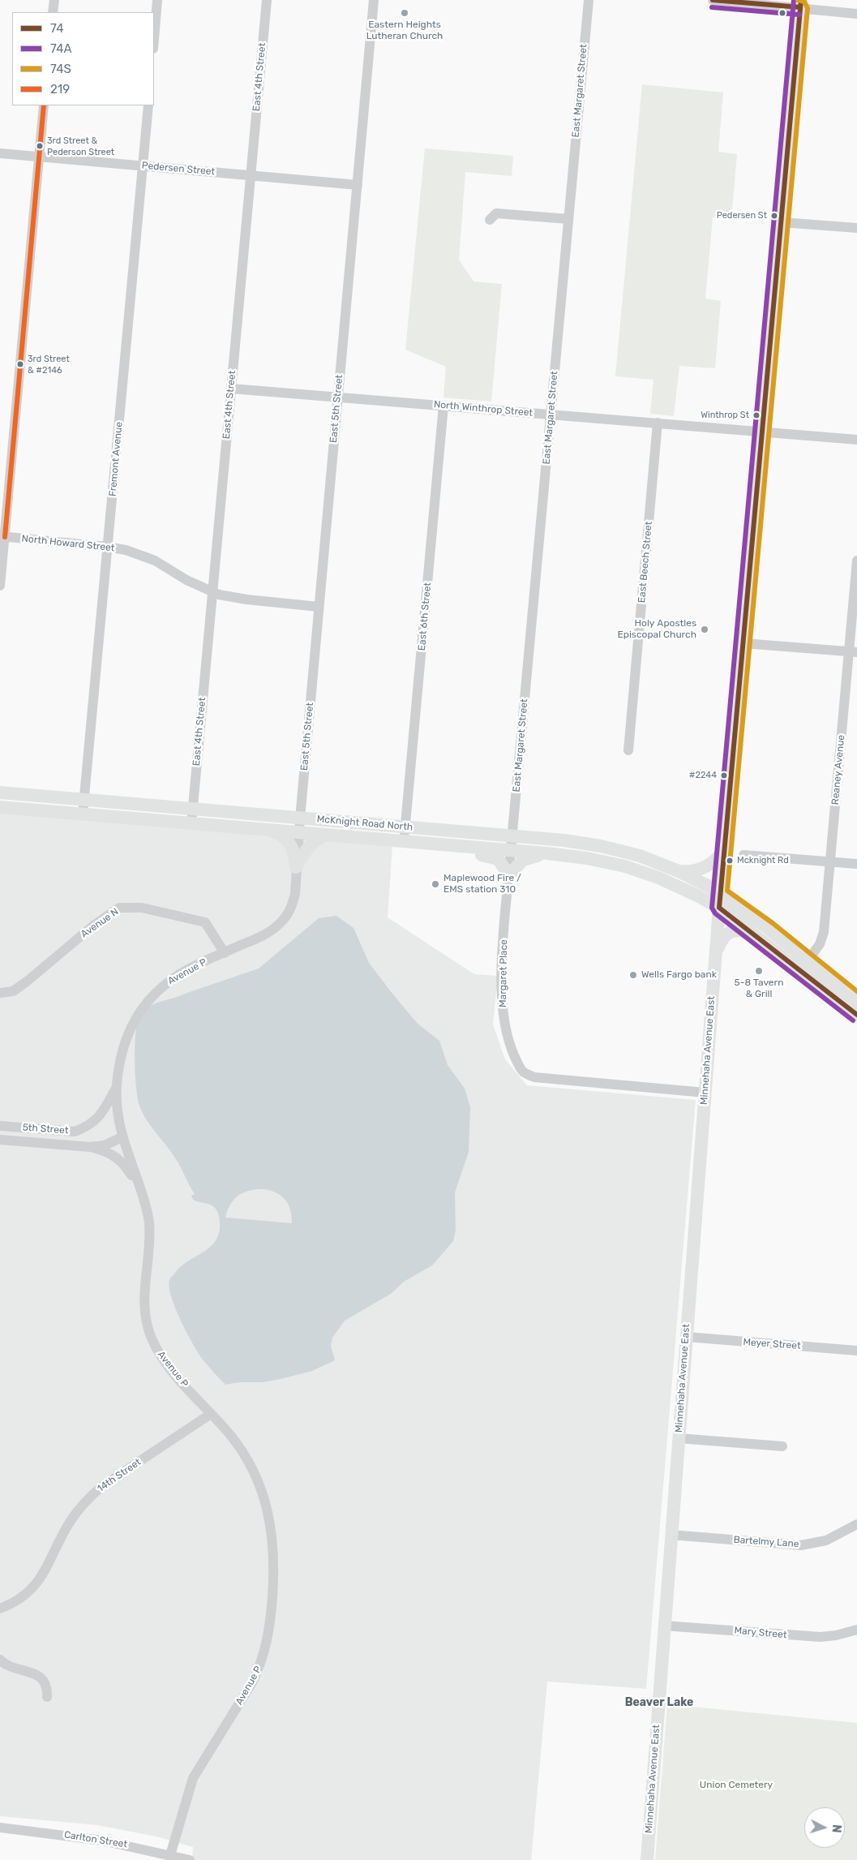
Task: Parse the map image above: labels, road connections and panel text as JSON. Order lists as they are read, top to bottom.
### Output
{
  "streets": {
    "main road": ["McKnight Road North", "Minnehaha Avenue East"],
    "street": [
      "East 4th Street",
      "East Margaret Street",
      "Pedersen Street",
      "East 5th Street",
      "North Winthrop Street",
      "Fremont Avenue",
      "North Howard Street",
      "East Beech Street",
      "East 6th Street",
      "Reaney Avenue",
      "Avenue N",
      "Avenue P",
      "Margaret Place",
      "5th Street",
      "Meyer Street",
      "14th Street",
      "Bartelmy Lane",
      "Mary Street",
      "Carlton Street"
    ]
  },
  "crossings": [
    ["East 4th Street", "Pedersen Street"],
    ["East 4th Street", "North Winthrop Street"],
    ["East 4th Street", "North Howard Street"],
    ["East 4th Street", "McKnight Road North"],
    ["East Margaret Street", "North Winthrop Street"],
    ["East Margaret Street", "McKnight Road North"],
    ["East Margaret Street", "Margaret Place"],
    ["Pedersen Street", "East 5th Street"],
    ["Pedersen Street", "Fremont Avenue"],
    ["East 5th Street", "North Winthrop Street"],
    ["East 5th Street", "North Howard Street"],
    ["East 5th Street", "McKnight Road North"],
    ["East 5th Street", "Avenue P"],
    ["North Winthrop Street", "East Beech Street"],
    ["North Winthrop Street", "East 6th Street"],
    ["North Winthrop Street", "Minnehaha Avenue East"],
    ["Fremont Avenue", "North Howard Street"],
    ["Fremont Avenue", "McKnight Road North"],
    ["East 6th Street", "McKnight Road North"],
    ["Reaney Avenue", "McKnight Road North"],
    ["McKnight Road North", "Avenue P"],
    ["McKnight Road North", "Margaret Place"],
    ["McKnight Road North", "Minnehaha Avenue East"],
    ["Avenue N", "Avenue P"],
    ["Avenue P", "5th Street"],
    ["Avenue P", "14th Street"],
    ["Avenue P", "Carlton Street"],
    ["Margaret Place", "Minnehaha Avenue East"],
    ["Minnehaha Avenue East", "Meyer Street"],
    ["Minnehaha Avenue East", "Bartelmy Lane"],
    ["Minnehaha Avenue East", "Mary Street"]
  ],
  "districts": ["Beaver Lake"],
  "parks": ["Union Cemetery"],
  "places": [
    "Eastern Heights Lutheran Church",
    "3rd Street & Pederson Street",
    "Pedersen St",
    "3rd Street & #2146",
    "Winthrop St",
    "Holy Apostles Episcopal Church",
    "#2244",
    "Mcknight Rd",
    "Maplewood Fire / EMS station 310",
    "5-8 Tavern & Grill",
    "Wells Fargo bank"
  ],
  "lines": [
    "transit line 74",
    "transit line 74A",
    "transit line 74S",
    "transit line 219"
  ],
  "legend": [
    "74",
    "74A",
    "74S",
    "219"
  ],
  "north": "right"
}
